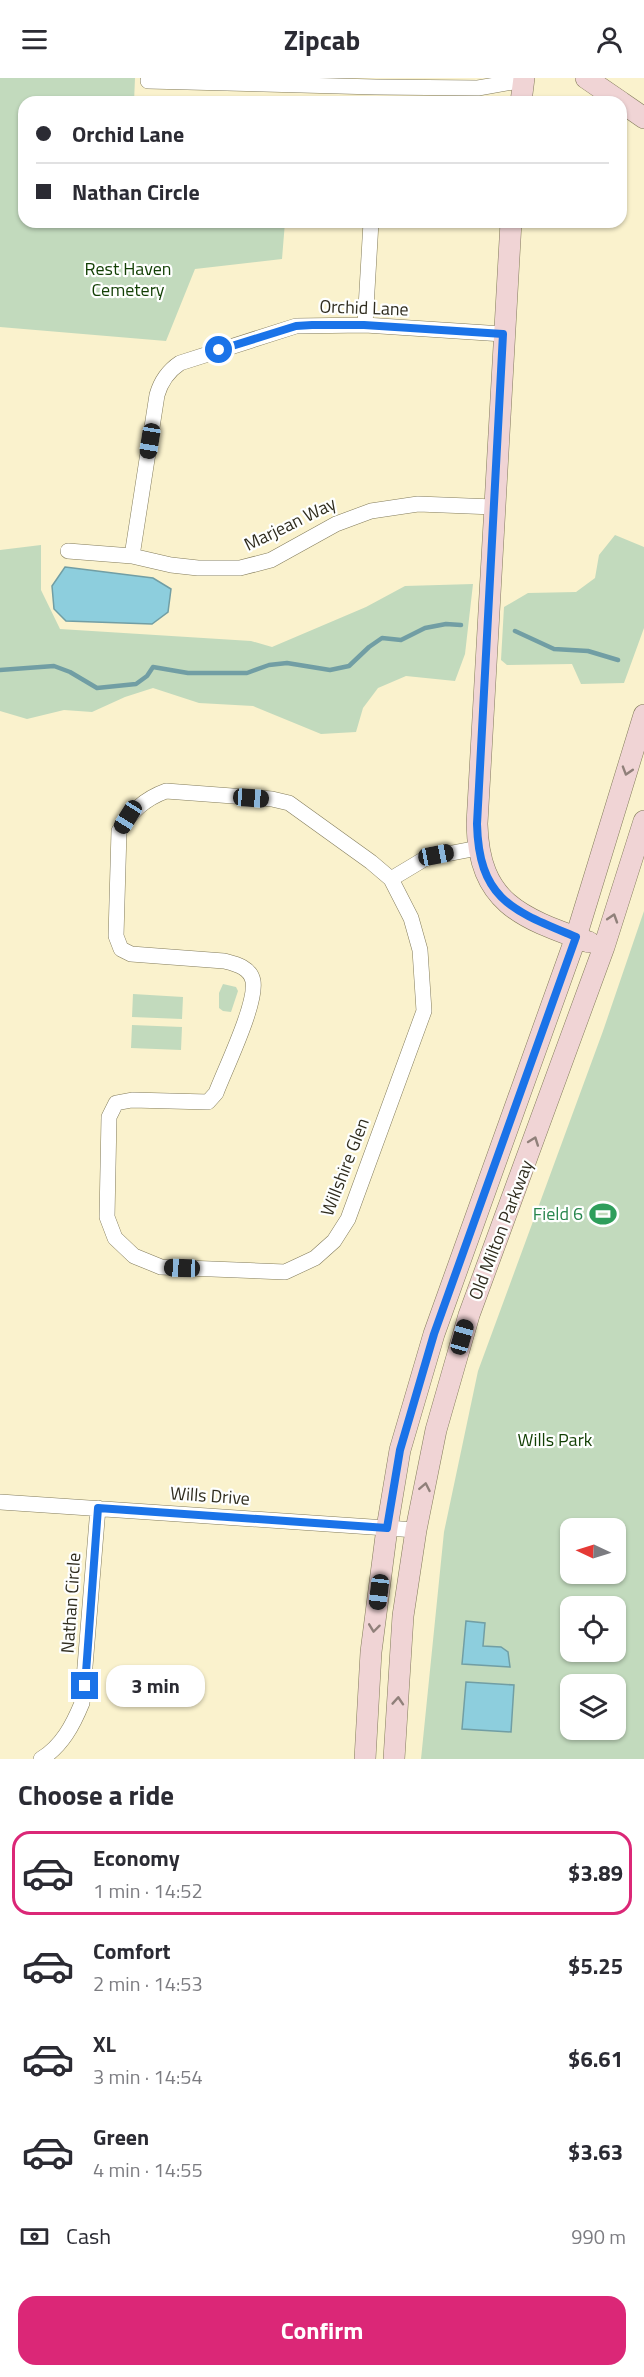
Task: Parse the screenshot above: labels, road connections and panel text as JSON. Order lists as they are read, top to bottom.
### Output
{
  "streets": {
    "main road": ["Old Milton Parkway"],
    "street": [
      "Orchid Lane",
      "Marjean Way",
      "Willshire Glen",
      "Wills Drive",
      "Nathan Circle"
    ]
  },
  "crossings": [
    ["Orchid Lane", "Marjean Way"],
    ["Old Milton Parkway", "Wills Drive"],
    ["Wills Drive", "Nathan Circle"]
  ],
  "parks": ["Rest Haven Cemetery", "Wills Park"],
  "places": {
    "sports": ["Field 6"]
  },
  "north": "left",
  "page": {
    "header": "Zipcab",
    "banner": ["Orchid Lane", "Nathan Circle"],
    "bubble": "3 min",
    "heading": "Choose a ride",
    "list": [
      {
        "name": "Economy",
        "note": "1 min · 14:52",
        "value": "$3.89"
      },
      {
        "name": "Comfort",
        "note": "2 min · 14:53",
        "value": "$5.25"
      },
      {
        "name": "XL",
        "note": "3 min · 14:54",
        "value": "$6.61"
      },
      {
        "name": "Green",
        "note": "4 min · 14:55",
        "value": "$3.63"
      }
    ],
    "pay": ["Cash", "990 m"],
    "buttons": "Confirm"
  }
}
